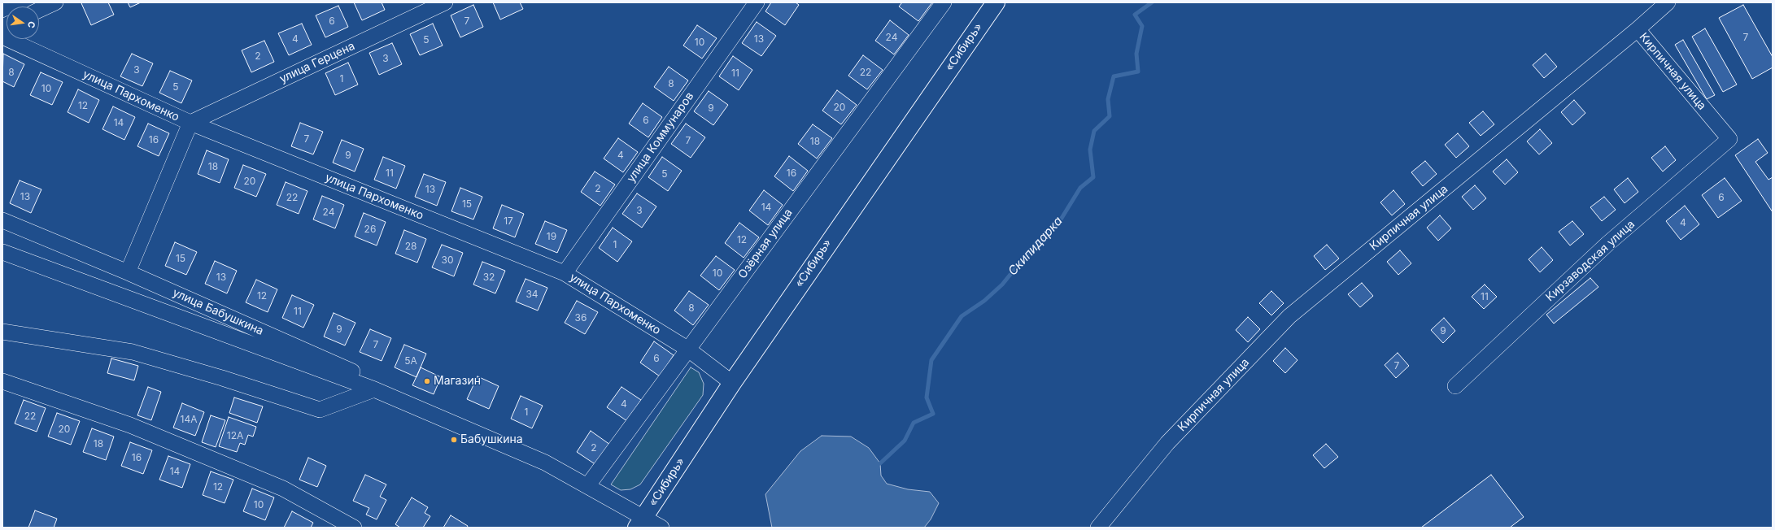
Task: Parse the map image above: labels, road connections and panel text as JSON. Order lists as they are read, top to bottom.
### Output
{
  "streets": {
    "main road": ["«Сибирь»"],
    "street": [
      "улица Герцена",
      "Кирпичная улица",
      "улица Пархоменко",
      "улица Коммунаров",
      "Озёрная улица",
      "Кирзаводская улица",
      "улица Бабушкина"
    ]
  },
  "crossings": [
    ["«Сибирь»", "улица Пархоменко"],
    ["улица Герцена", "улица Пархоменко"],
    ["Кирпичная улица", "Кирзаводская улица"],
    ["улица Пархоменко", "улица Коммунаров"],
    ["улица Пархоменко", "Озёрная улица"]
  ],
  "water": ["Скипидарка"],
  "places": ["Магазин", "Бабушкина"],
  "house_numbers": [
    "6",
    "7",
    "24",
    "7",
    "4",
    "13",
    "5",
    "10",
    "2",
    "3",
    "3",
    "8",
    "22",
    "11",
    "1",
    "8",
    "5",
    "10",
    "12",
    "20",
    "9",
    "6",
    "14",
    "7",
    "16",
    "7",
    "18",
    "9",
    "4",
    "18",
    "11",
    "16",
    "5",
    "20",
    "2",
    "13",
    "13",
    "22",
    "6",
    "15",
    "14",
    "3",
    "24",
    "17",
    "4",
    "26",
    "19",
    "12",
    "1",
    "28",
    "15",
    "30",
    "10",
    "13",
    "32",
    "34",
    "12",
    "11",
    "8",
    "11",
    "36",
    "9",
    "9",
    "7",
    "6",
    "5А",
    "7",
    "4",
    "1",
    "22",
    "14А",
    "20",
    "12А",
    "18",
    "2",
    "16",
    "14",
    "12",
    "10"
  ],
  "north": "right"
}
